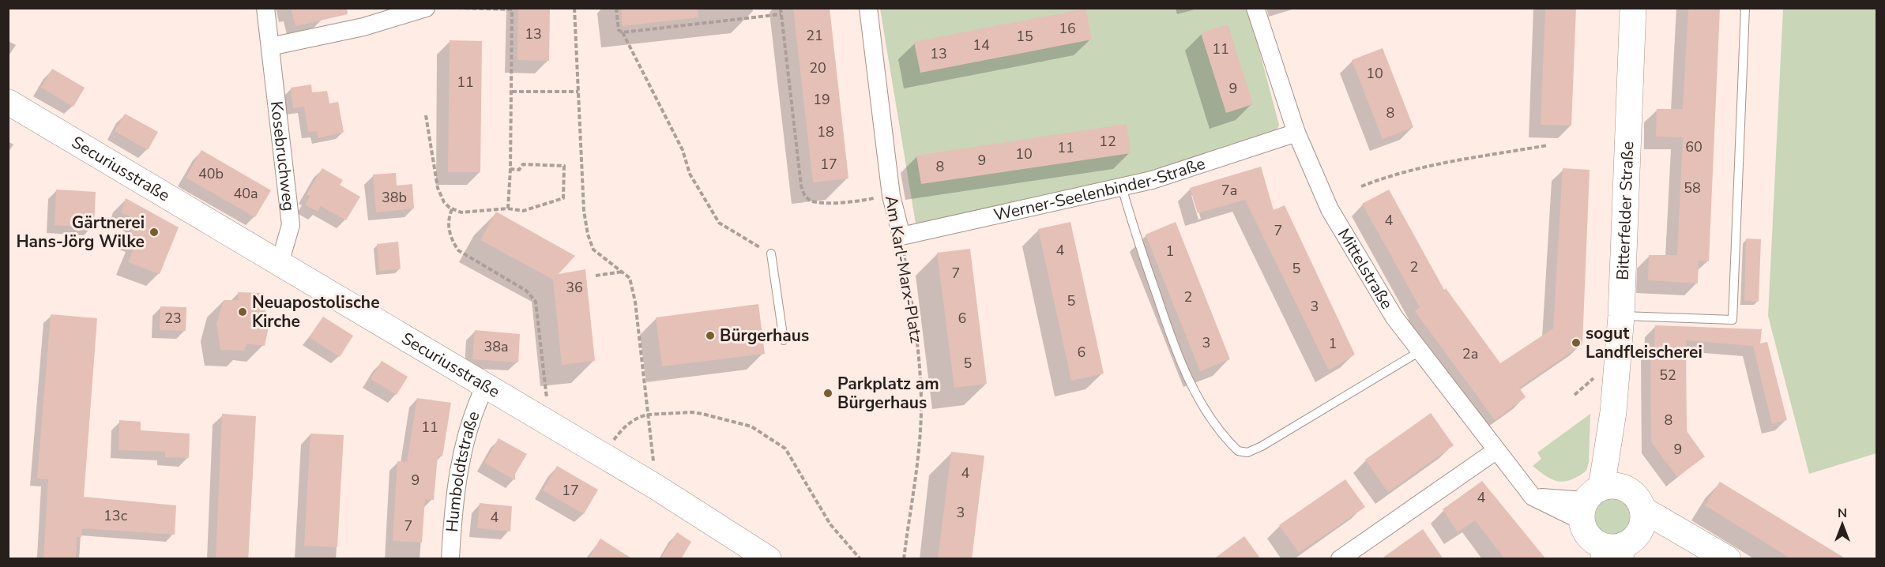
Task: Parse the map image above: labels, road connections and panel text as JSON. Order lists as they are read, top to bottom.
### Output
{
  "streets": {
    "main road": ["Bitterfelder Straße"],
    "street": [
      "Kosebruchweg",
      "Securiusstraße",
      "Werner-Seelenbinder-Straße",
      "Mittelstraße",
      "Am Karl-Marx-Platz",
      "Humboldtstraße"
    ]
  },
  "crossings": [
    ["Kosebruchweg", "Securiusstraße"],
    ["Securiusstraße", "Humboldtstraße"],
    ["Werner-Seelenbinder-Straße", "Mittelstraße"],
    ["Werner-Seelenbinder-Straße", "Am Karl-Marx-Platz"],
    ["Bitterfelder Straße", "Mittelstraße"]
  ],
  "places": [
    "Gärtnerei Hans-Jörg Wilke",
    "Neuapostolische Kirche",
    "Bürgerhaus",
    "sogut Landfleischerei",
    "Parkplatz am Bürgerhaus"
  ],
  "house_numbers": [
    "16",
    "13",
    "21",
    "15",
    "14",
    "11",
    "13",
    "20",
    "10",
    "11",
    "9",
    "19",
    "8",
    "18",
    "12",
    "60",
    "11",
    "10",
    "9",
    "17",
    "8",
    "40b",
    "58",
    "7a",
    "40a",
    "38b",
    "4",
    "7",
    "4",
    "1",
    "2",
    "5",
    "7",
    "36",
    "2",
    "5",
    "3",
    "23",
    "6",
    "3",
    "1",
    "38a",
    "6",
    "2a",
    "5",
    "52",
    "8",
    "11",
    "9",
    "4",
    "9",
    "17",
    "4",
    "3",
    "13c",
    "4",
    "7"
  ],
  "north": "top"
}
